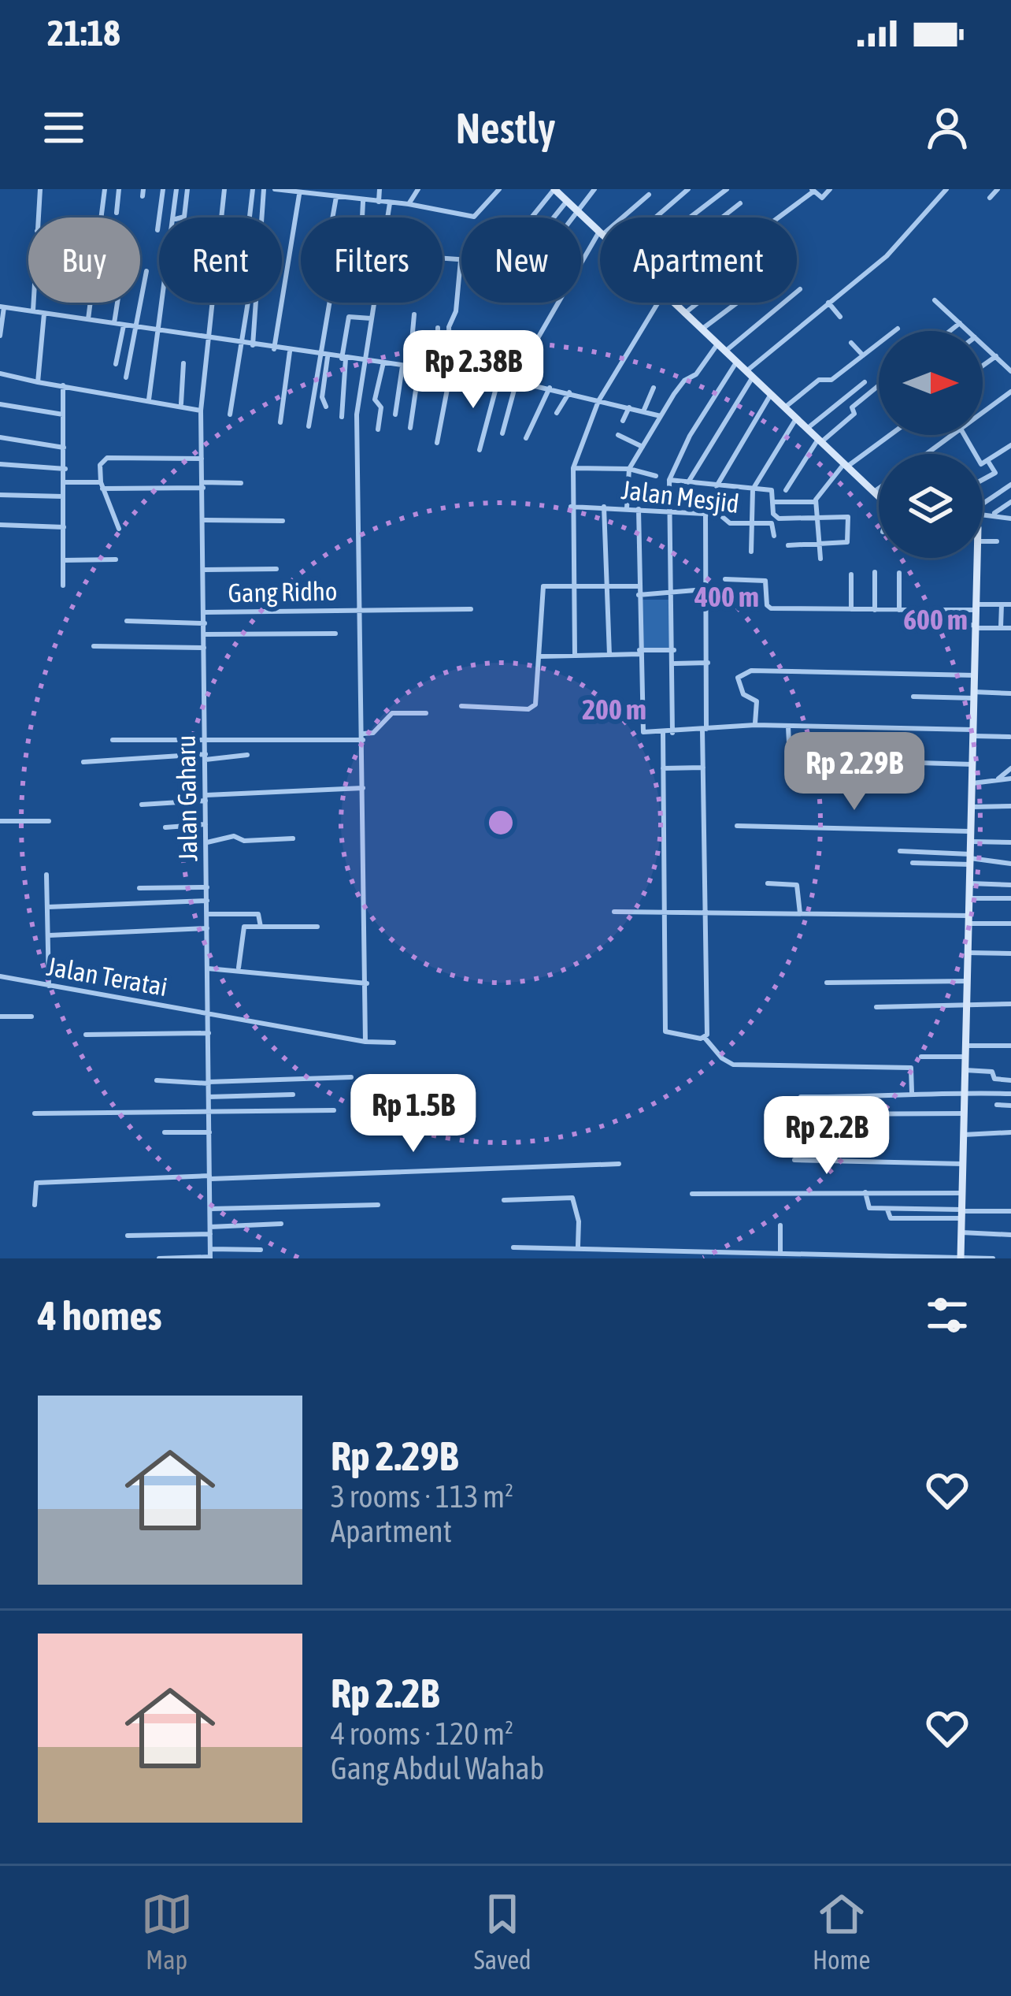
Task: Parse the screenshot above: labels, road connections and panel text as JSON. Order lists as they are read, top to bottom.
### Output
{
  "streets": {
    "street": [
      "Jalan Mesjid",
      "Gang Ridho",
      "Jalan Gaharu",
      "Jalan Teratai"
    ]
  },
  "crossings": [
    ["Gang Ridho", "Jalan Gaharu"],
    ["Jalan Gaharu", "Jalan Teratai"]
  ],
  "north": "right",
  "page": {
    "status": "21:18",
    "header": "Nestly",
    "chip": [
      "Buy",
      "Rent",
      "Filters",
      "New",
      "Apartment"
    ],
    "price": [
      "Rp 2.38B",
      "Rp 2.29B",
      "Rp 1.5B",
      "Rp 2.2B"
    ],
    "heading": "4 homes",
    "list": [
      {
        "name": "Rp 2.29B",
        "note": "3 rooms · 113 m² · Apartment"
      },
      {
        "name": "Rp 2.2B",
        "note": "4 rooms · 120 m² · Gang Abdul Wahab"
      }
    ],
    "tabs": ["Map", "Saved", "Home"]
  },
  "rings": ["400 m", "600 m", "200 m"]
}
